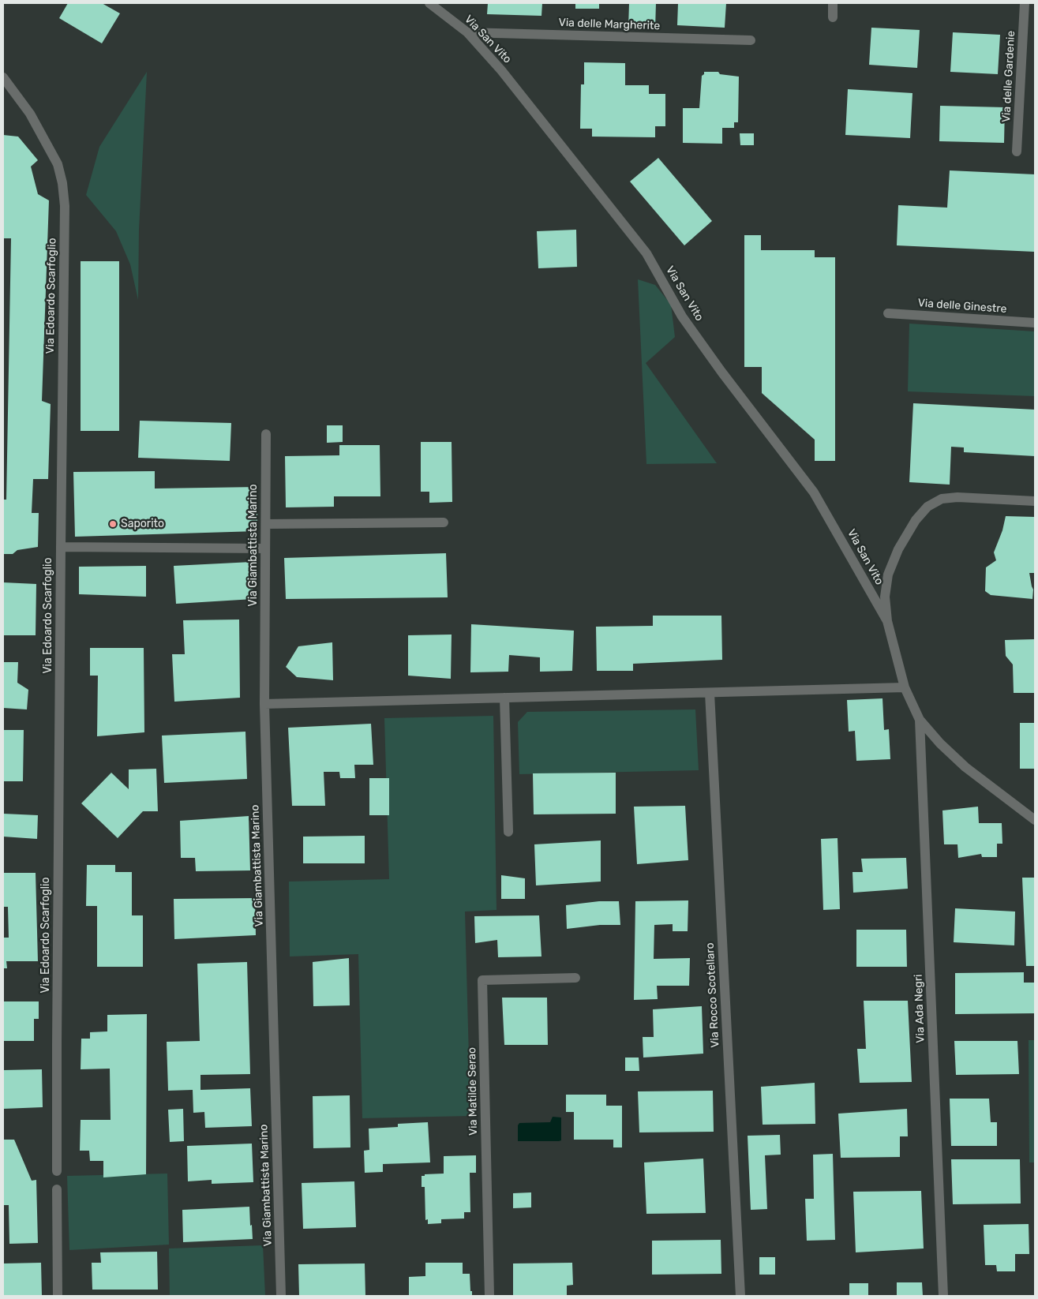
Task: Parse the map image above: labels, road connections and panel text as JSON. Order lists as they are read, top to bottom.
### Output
{
  "streets": {
    "street": [
      "Via delle Margherite",
      "Via San Vito",
      "Via delle Gardenie",
      "Via Edoardo Scarfoglio",
      "Via delle Ginestre",
      "Via Giambattista Marino",
      "Via Rocco Scotellaro",
      "Via Ada Negri",
      "Via Matilde Serao"
    ]
  },
  "crossings": [
    ["Via delle Margherite", "Via San Vito"],
    ["Via San Vito", "Via Ada Negri"]
  ],
  "places": ["Saporito"]
}
